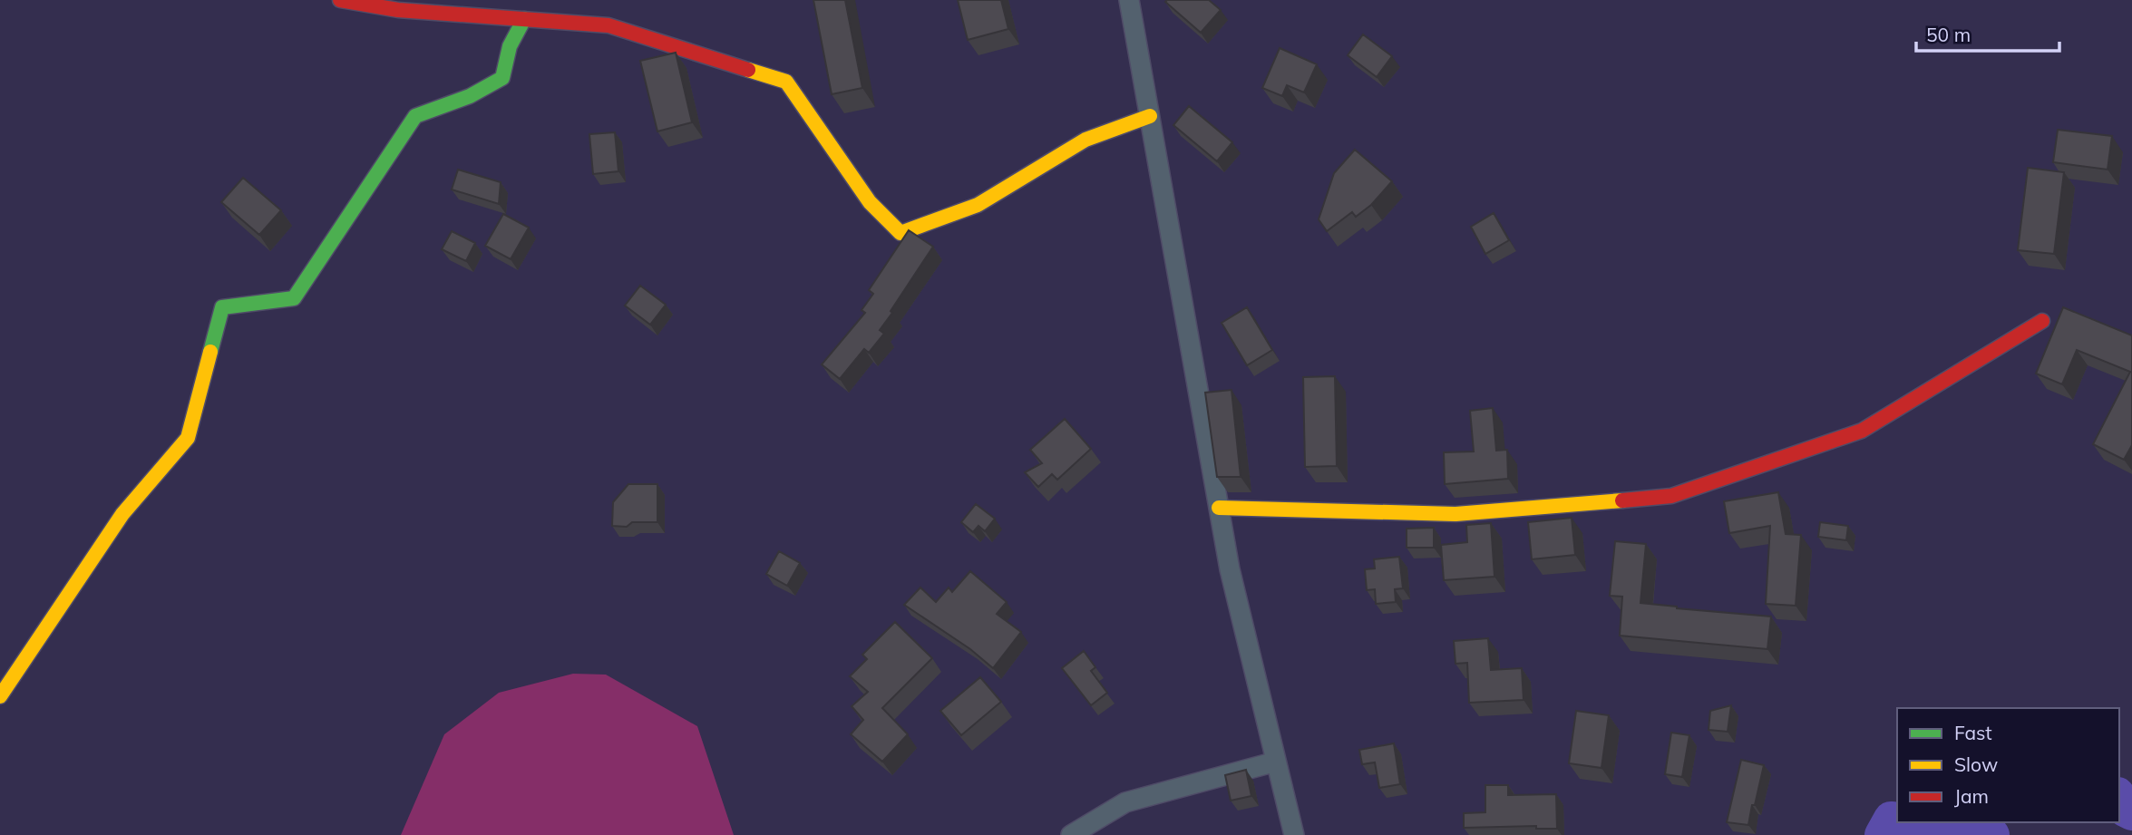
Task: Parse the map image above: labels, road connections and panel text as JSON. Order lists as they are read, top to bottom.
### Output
{
  "legend": ["Fast", "Slow", "Jam"],
  "scale_bar": "50 m"
}
